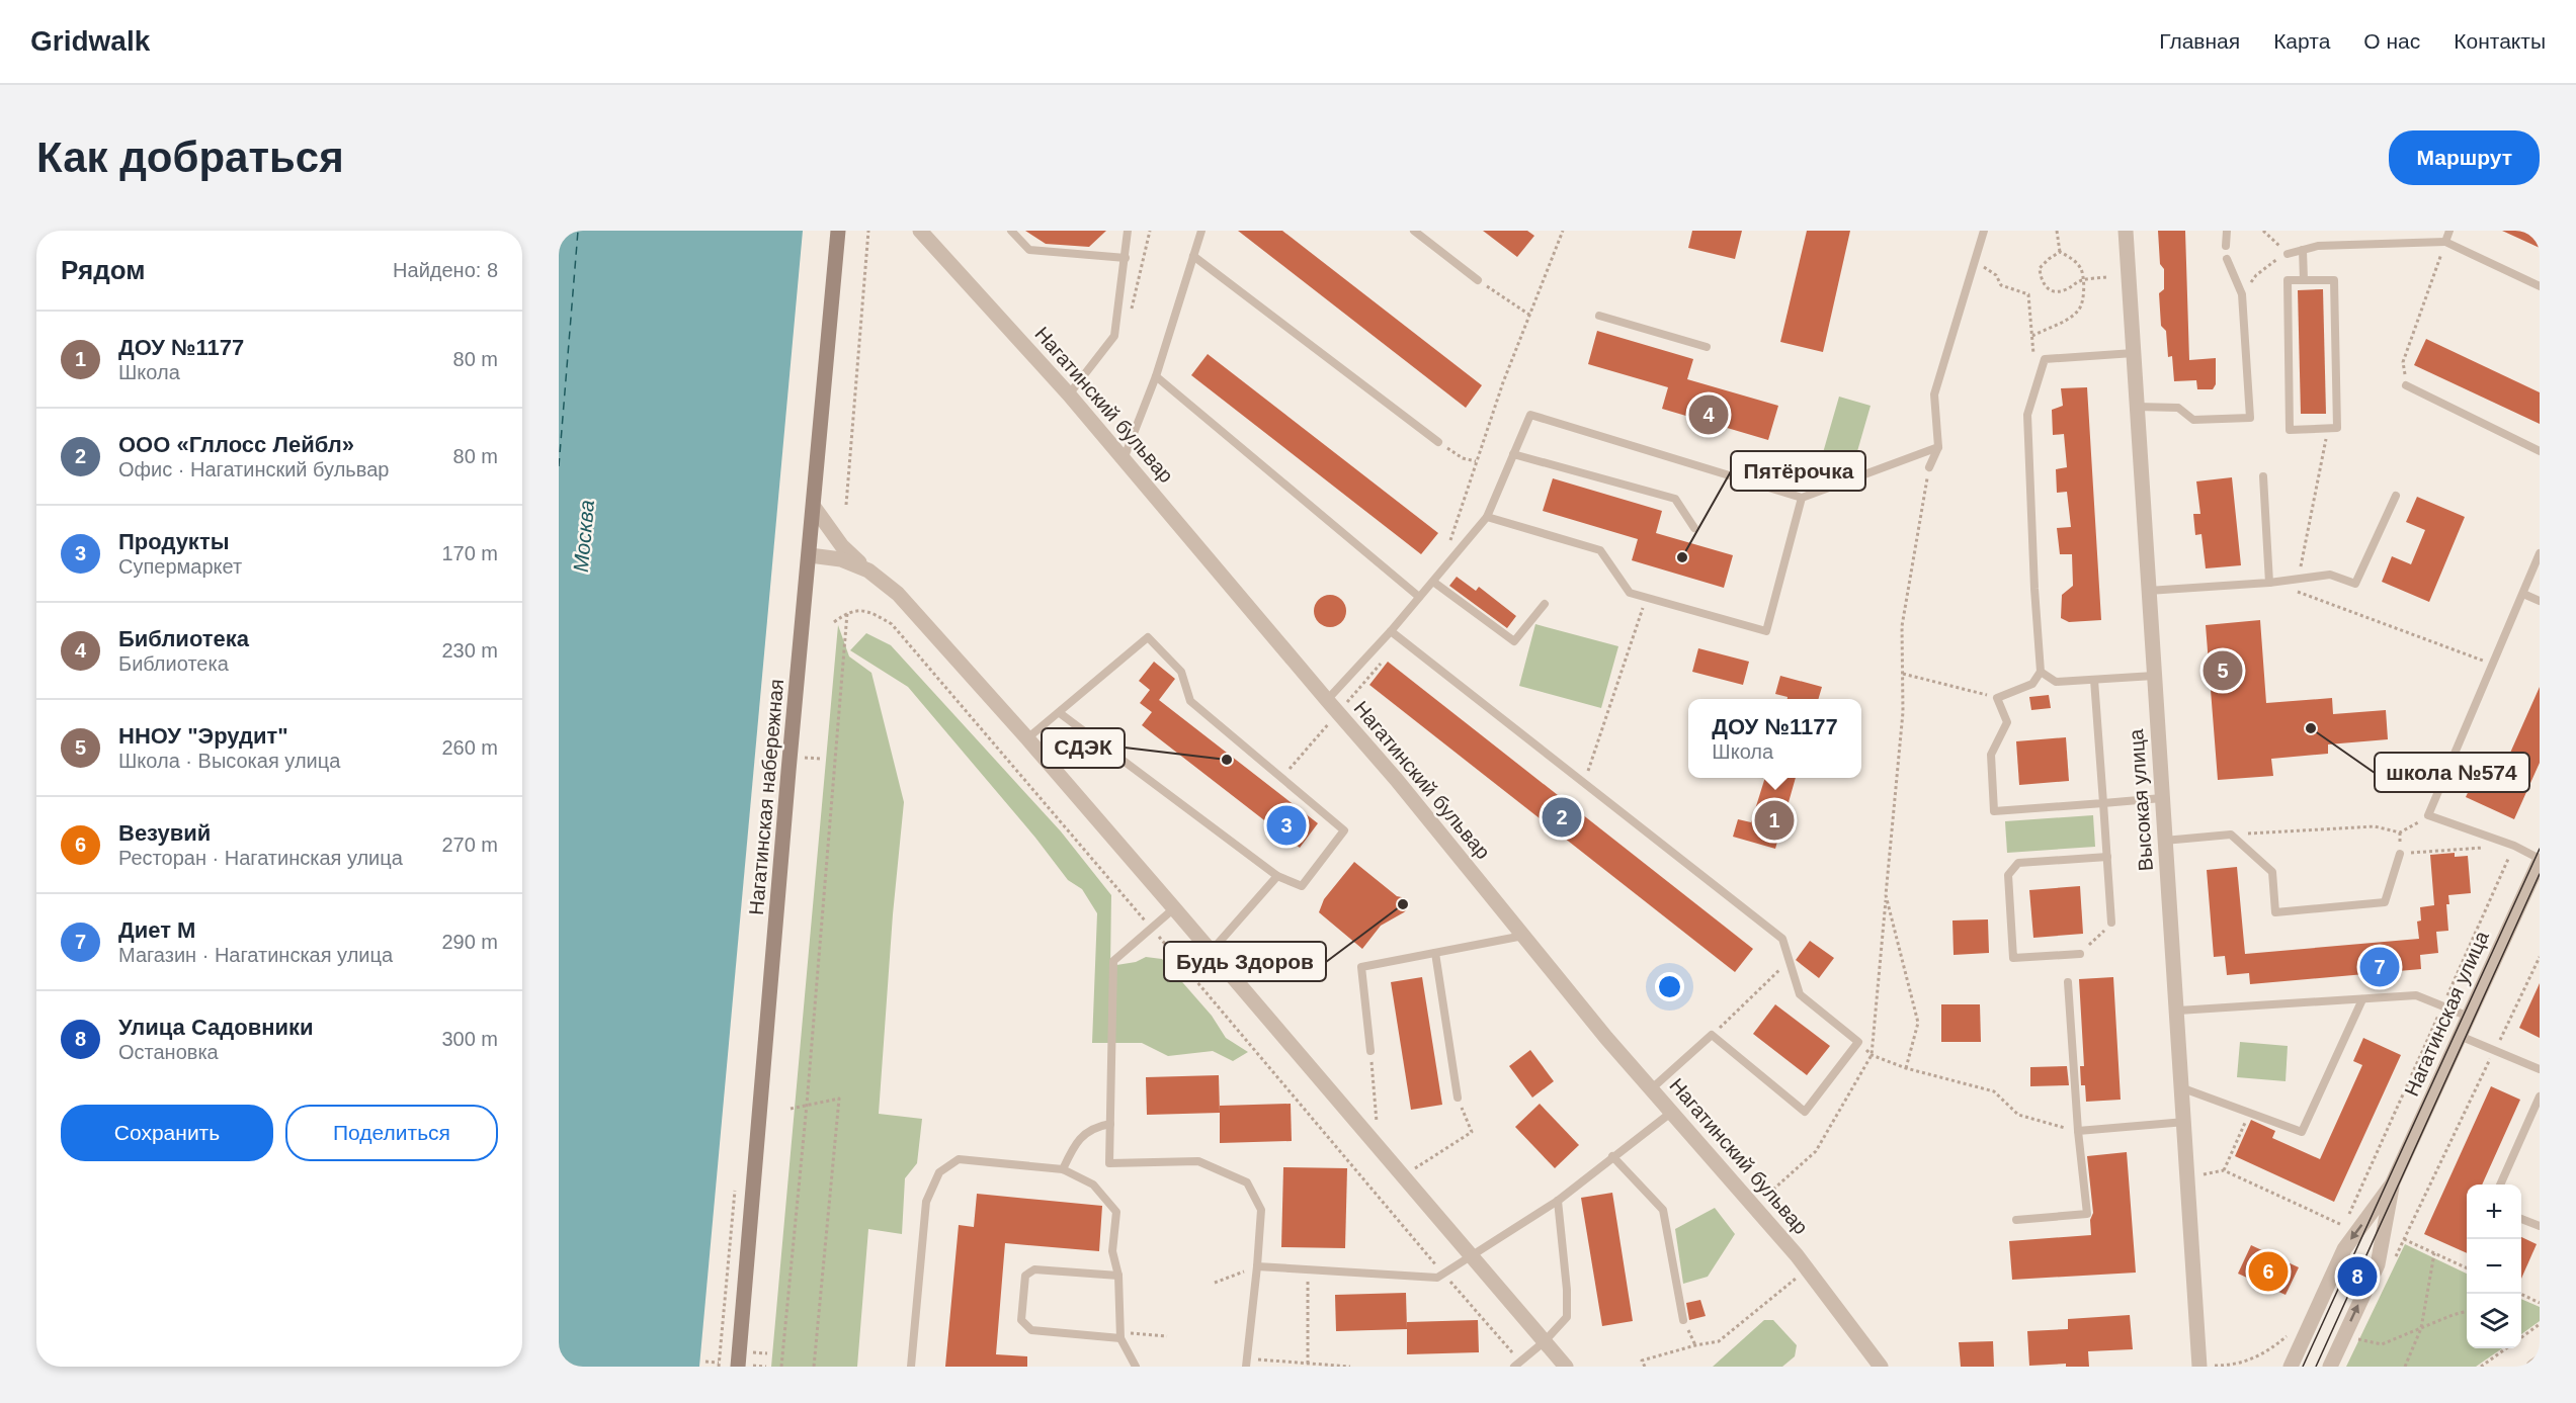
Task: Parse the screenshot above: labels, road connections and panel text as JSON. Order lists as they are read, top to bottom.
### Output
{
  "streets": {
    "main road": ["Нагатинская набережная"],
    "street": ["Нагатинский бульвар", "Высокая улица", "Нагатинская улица"]
  },
  "water": ["Москва"],
  "places": [
    "Пятёрочка",
    "школа №574",
    "СДЭК",
    "Будь Здоров"
  ],
  "page": {
    "header": "Gridwalk",
    "nav": [
      "Главная",
      "Карта",
      "О нас",
      "Контакты"
    ],
    "buttons": [
      "Маршрут",
      ["Сохранить", "Поделиться"]
    ],
    "title": "Как добраться",
    "heading": ["Рядом", "Найдено: 8"],
    "list": [
      {
        "mark": "1",
        "name": "ДОУ №1177",
        "note": "Школа",
        "value": "80 m"
      },
      {
        "mark": "2",
        "name": "ООО «Гллосс Лейбл»",
        "note": "Офис · Нагатинский бульвар",
        "value": "80 m"
      },
      {
        "mark": "3",
        "name": "Продукты",
        "note": "Супермаркет",
        "value": "170 m"
      },
      {
        "mark": "4",
        "name": "Библиотека",
        "note": "Библиотека",
        "value": "230 m"
      },
      {
        "mark": "5",
        "name": "ННОУ \"Эрудит\"",
        "note": "Школа · Высокая улица",
        "value": "260 m"
      },
      {
        "mark": "6",
        "name": "Везувий",
        "note": "Ресторан · Нагатинская улица",
        "value": "270 m"
      },
      {
        "mark": "7",
        "name": "Диет М",
        "note": "Магазин · Нагатинская улица",
        "value": "290 m"
      },
      {
        "mark": "8",
        "name": "Улица Садовники",
        "note": "Остановка",
        "value": "300 m"
      }
    ],
    "pins": [
      "4",
      "5",
      "2",
      "1",
      "3",
      "7",
      "6",
      "8"
    ],
    "popup": ["ДОУ №1177", "Школа"],
    "map_buttons": ["+", "−"]
  }
}
